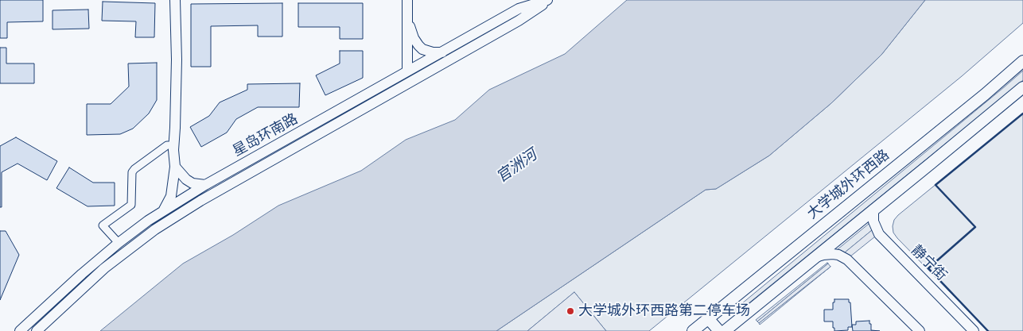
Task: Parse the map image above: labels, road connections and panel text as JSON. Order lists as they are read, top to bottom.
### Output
{
  "streets": {
    "main road": ["星岛环南路", "大学城外环西路", "静宁街"]
  },
  "water": ["官洲河"],
  "places": ["大学城外环西路第二停车场"]
}
